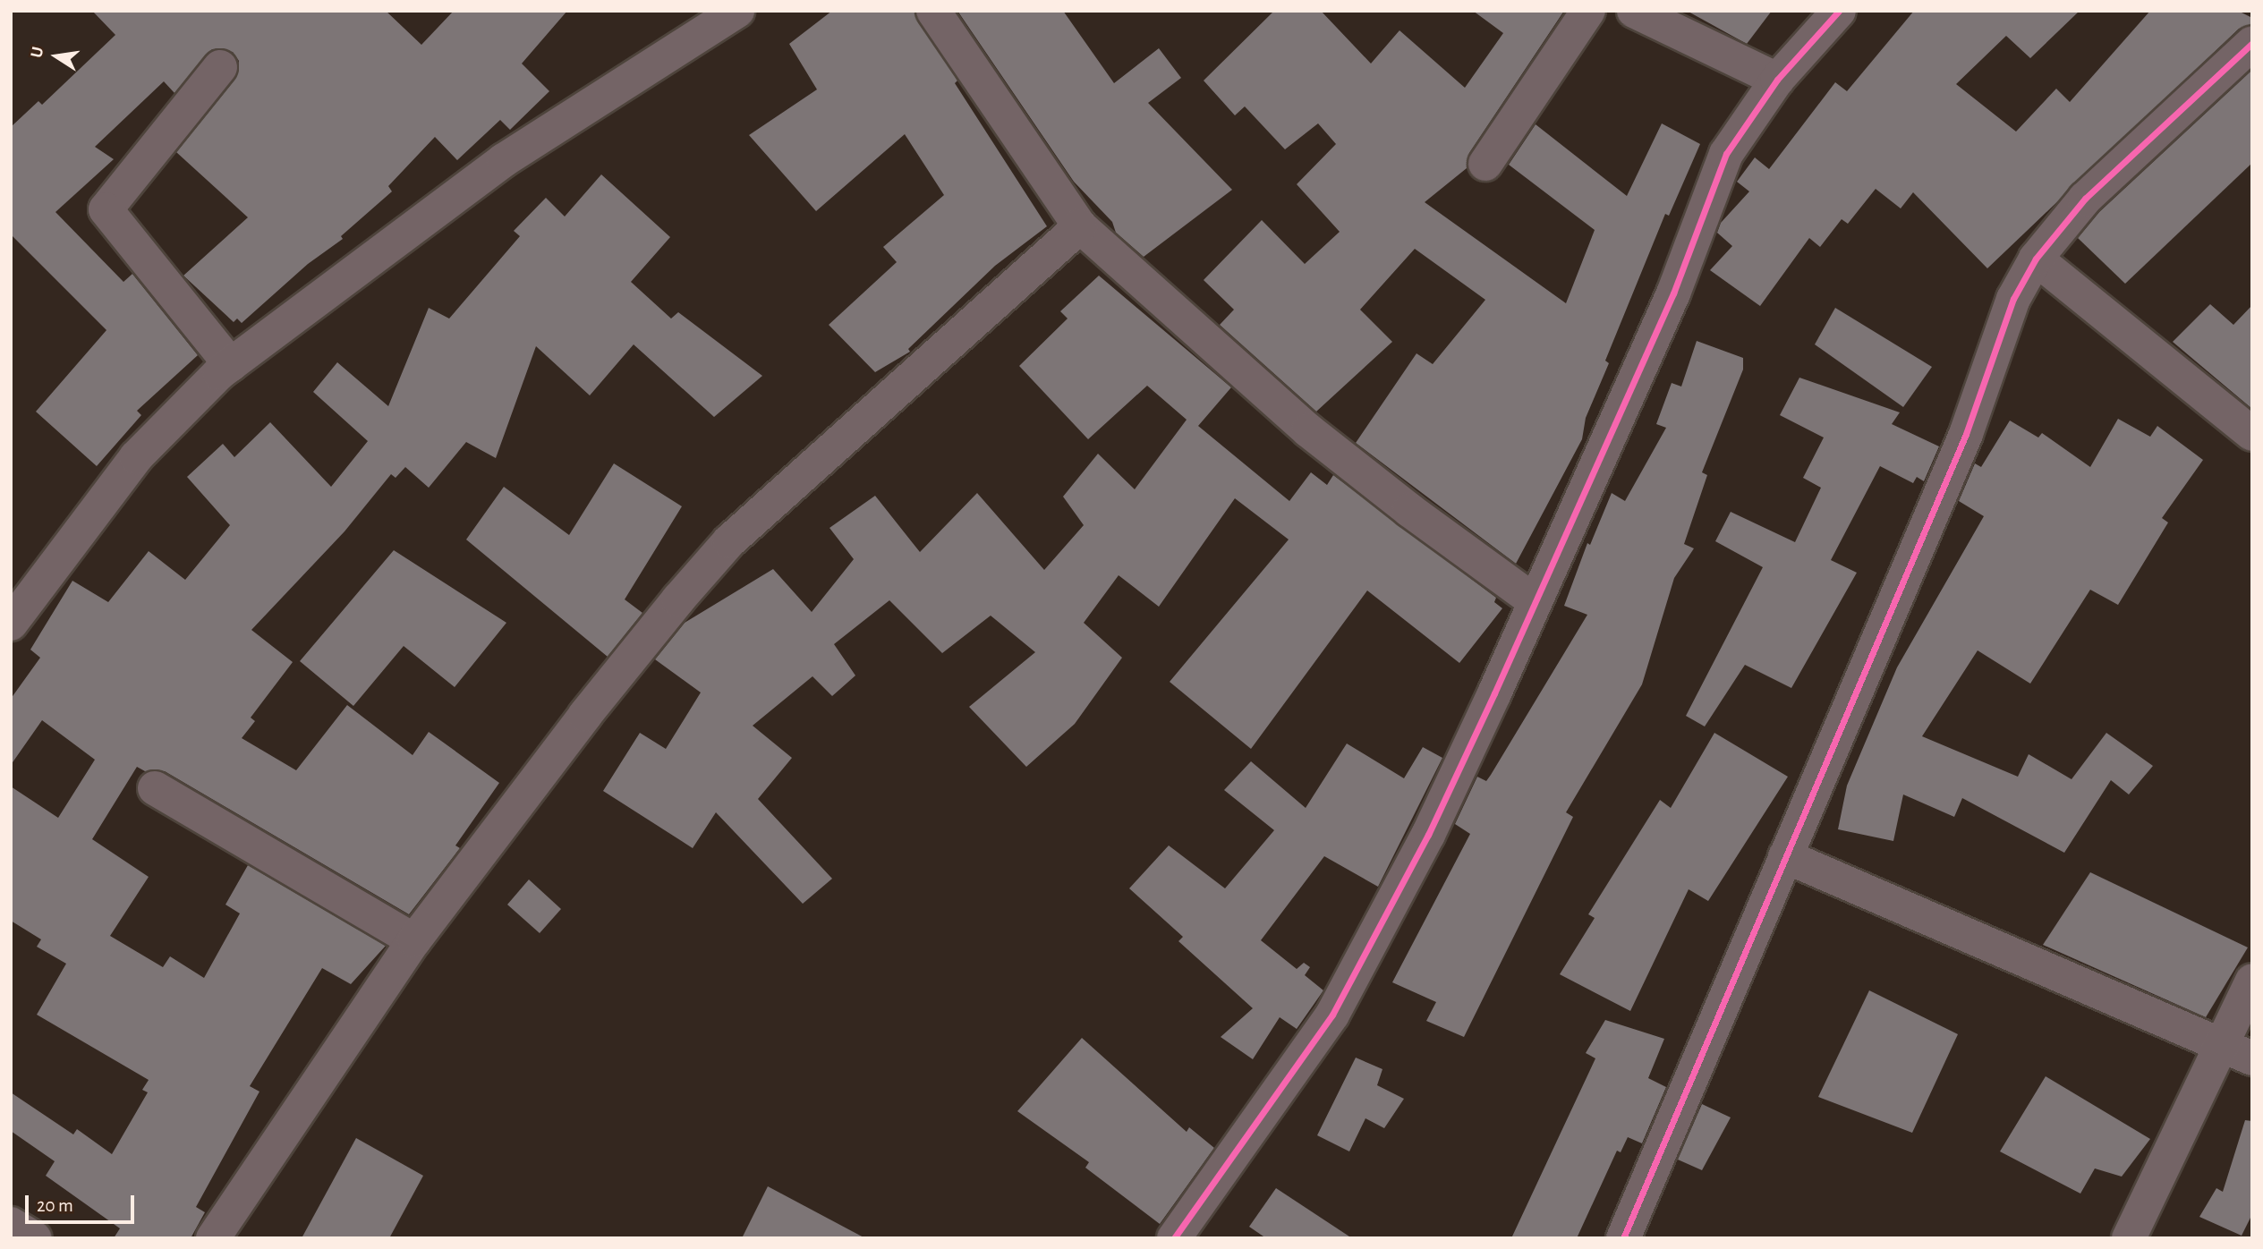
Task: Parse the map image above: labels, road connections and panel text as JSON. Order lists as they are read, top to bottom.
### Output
{
  "scale_bar": "20 m",
  "north": "left"
}
